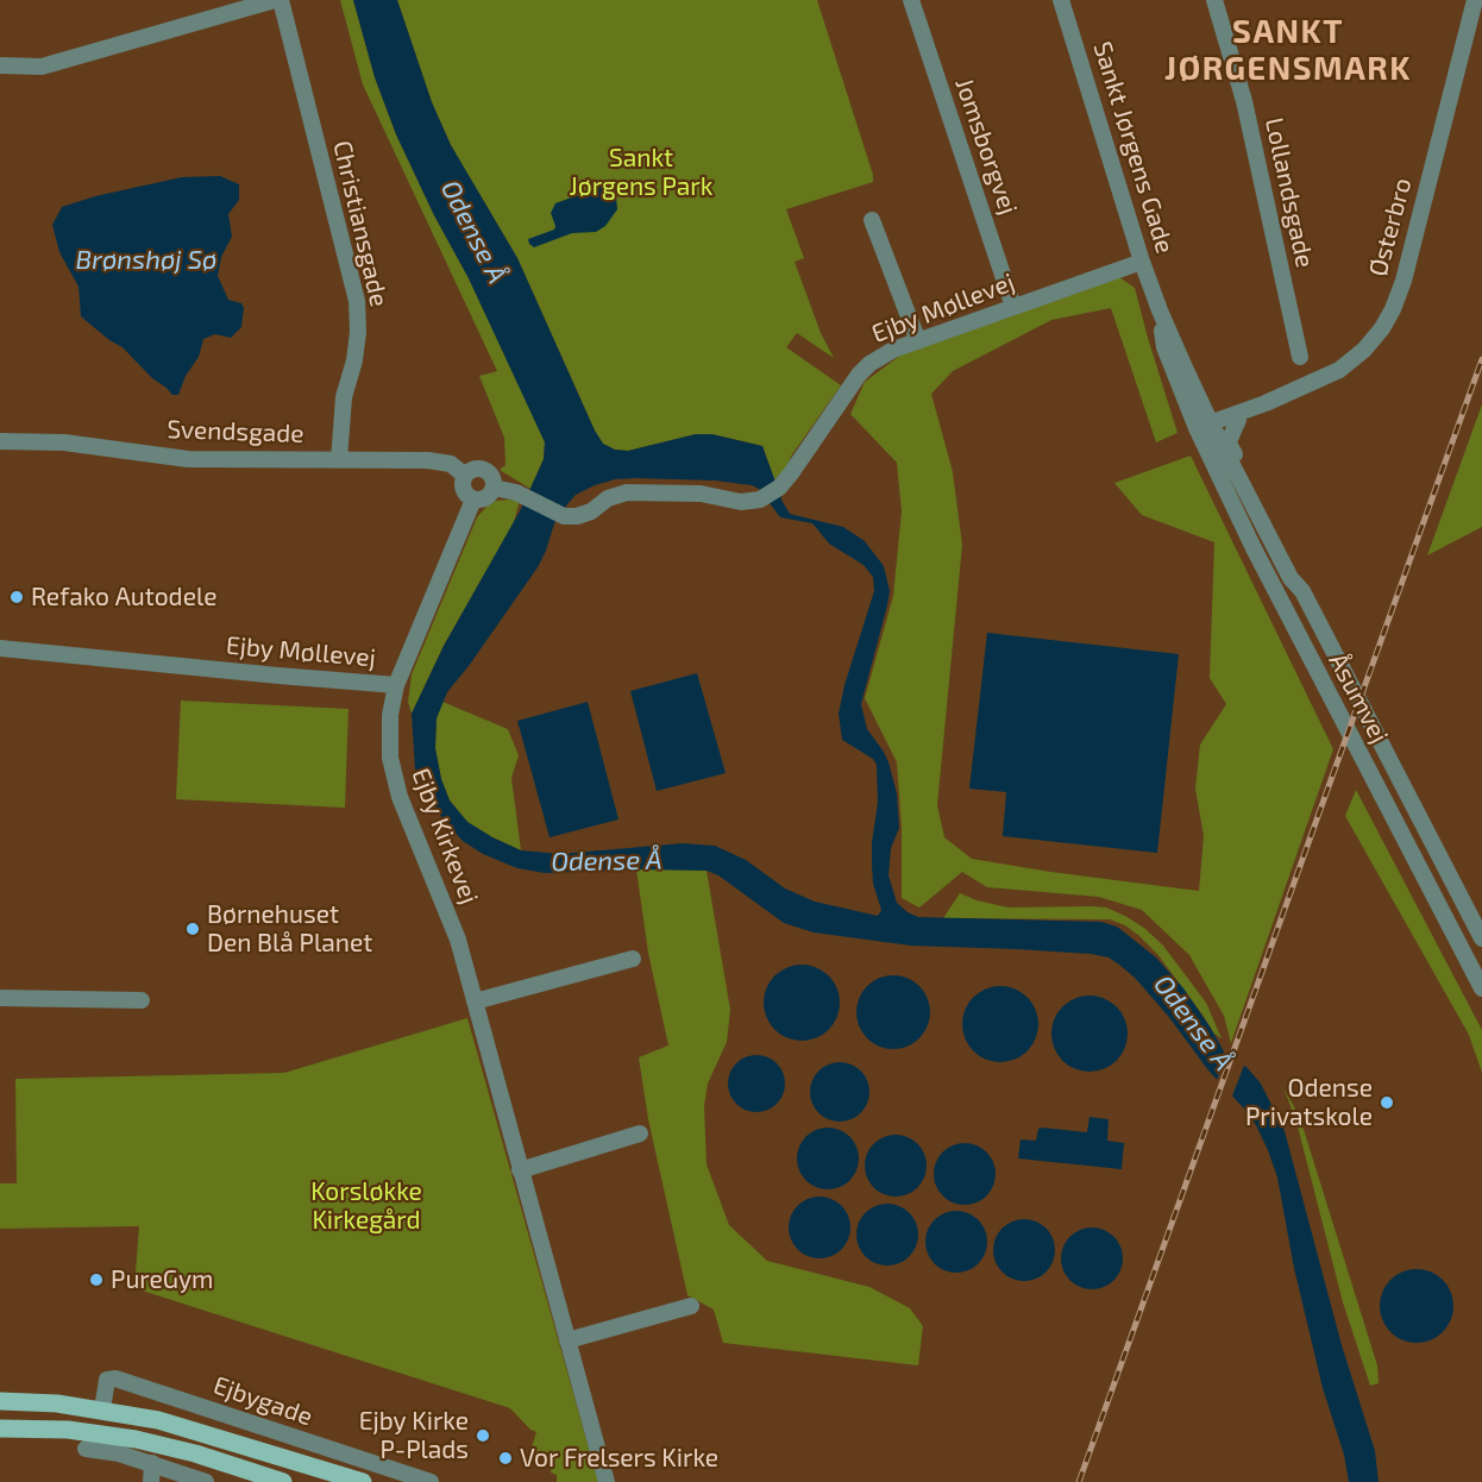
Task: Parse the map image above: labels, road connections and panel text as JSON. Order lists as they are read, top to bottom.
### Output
{
  "streets": {
    "main road": ["Ejbygade"],
    "street": [
      "Jomsborgvej",
      "Sankt Jørgens Gade",
      "Lollandsgade",
      "Christiansgade",
      "Østerbro",
      "Ejby Møllevej",
      "Svendsgade",
      "Åsumvej",
      "Ejby Kirkevej"
    ]
  },
  "crossings": [
    ["Jomsborgvej", "Ejby Møllevej"],
    ["Sankt Jørgens Gade", "Østerbro"],
    ["Sankt Jørgens Gade", "Ejby Møllevej"],
    ["Sankt Jørgens Gade", "Åsumvej"],
    ["Christiansgade", "Svendsgade"],
    ["Østerbro", "Åsumvej"],
    ["Ejby Møllevej", "Svendsgade"],
    ["Ejby Møllevej", "Ejby Kirkevej"]
  ],
  "districts": ["SANKT JØRGENSMARK"],
  "water": ["Odense Å", "Brønshøj Sø"],
  "parks": ["Sankt Jørgens Park", "Korsløkke Kirkegård"],
  "places": [
    "Refako Autodele",
    "Børnehuset Den Blå Planet",
    "Odense Privatskole",
    "PureGym",
    "Ejby Kirke P-Plads",
    "Vor Frelsers Kirke"
  ]
}
